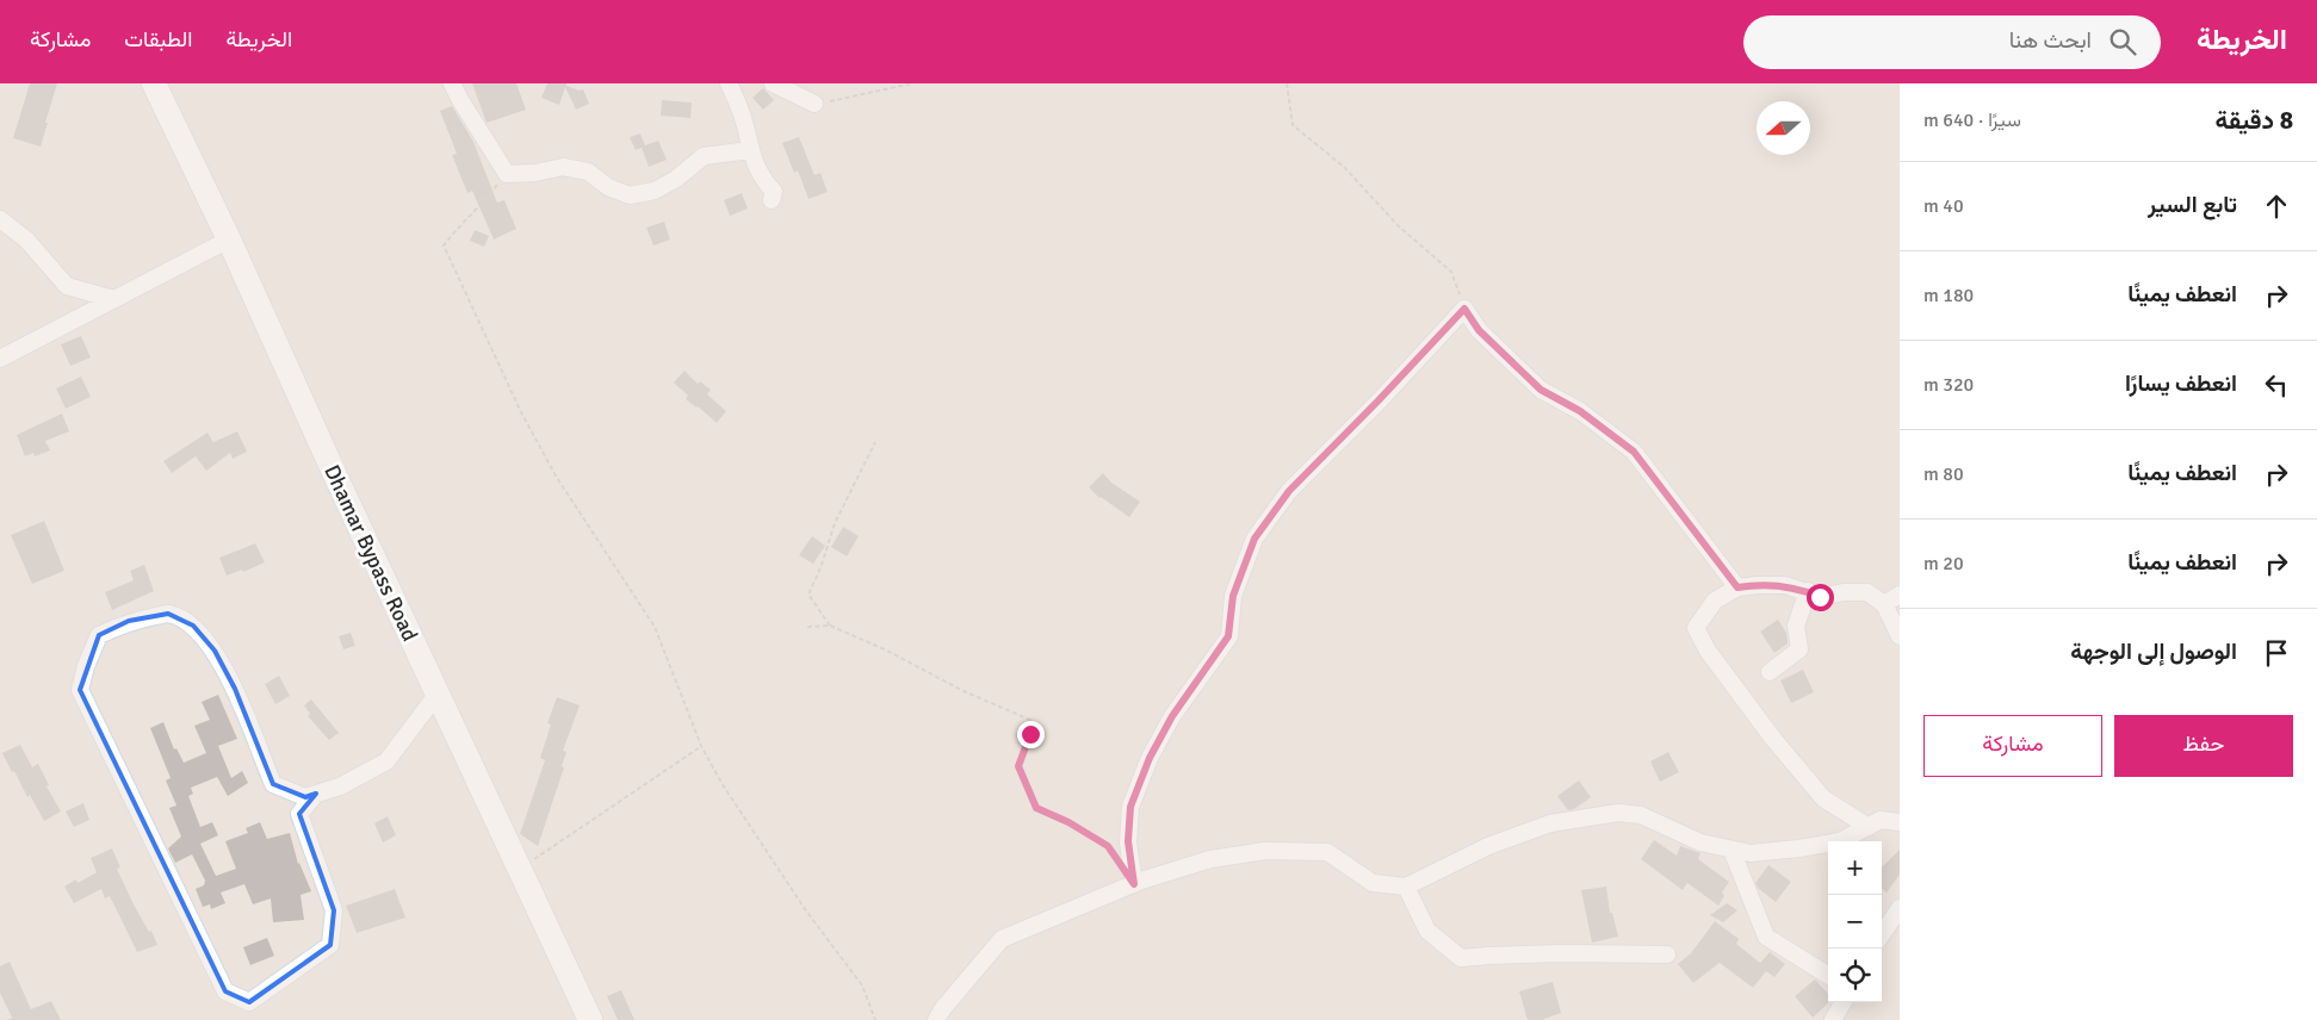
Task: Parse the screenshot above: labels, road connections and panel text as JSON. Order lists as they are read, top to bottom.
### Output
{
  "streets": {
    "main road": ["Dhamar Bypass Road"]
  },
  "north": "left",
  "page": {
    "header": "الخريطة",
    "search": "ابحث هنا",
    "nav": ["الخريطة", "الطبقات", "مشاركة"],
    "heading": ["8 دقيقة", "سيرًا · 640 m"],
    "list": [
      ["تابع السير", "40 m"],
      ["انعطف يمينًا", "180 m"],
      ["انعطف يسارًا", "320 m"],
      ["انعطف يمينًا", "80 m"],
      ["انعطف يمينًا", "20 m"],
      "الوصول إلى الوجهة"
    ],
    "buttons": ["حفظ", "مشاركة"],
    "map_buttons": ["+", "−"]
  }
}
